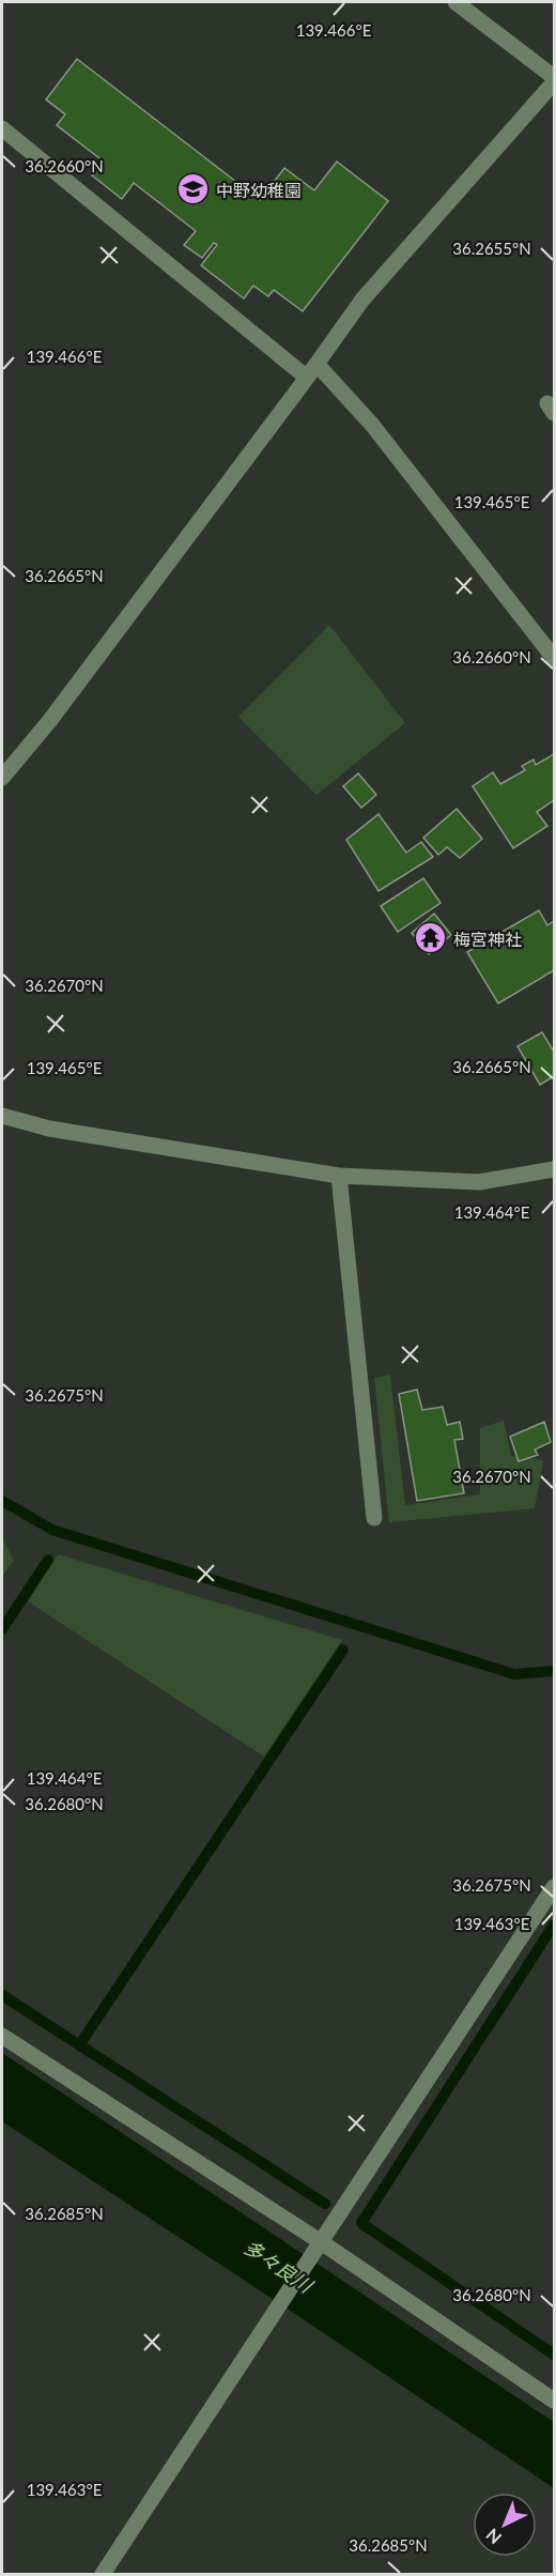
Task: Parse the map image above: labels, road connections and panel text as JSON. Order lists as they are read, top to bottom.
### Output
{
  "water": ["多々良川"],
  "places": {
    "school or university": ["中野幼稚園"],
    "temple": ["梅宮神社"]
  },
  "north": "bottom left",
  "coordinates": [
    "139.466°E",
    "36.2660°N",
    "36.2655°N",
    "139.465°E",
    "36.2665°N",
    "36.2670°N",
    "139.464°E",
    "36.2675°N",
    "36.2680°N",
    "139.463°E",
    "36.2685°N"
  ]
}
